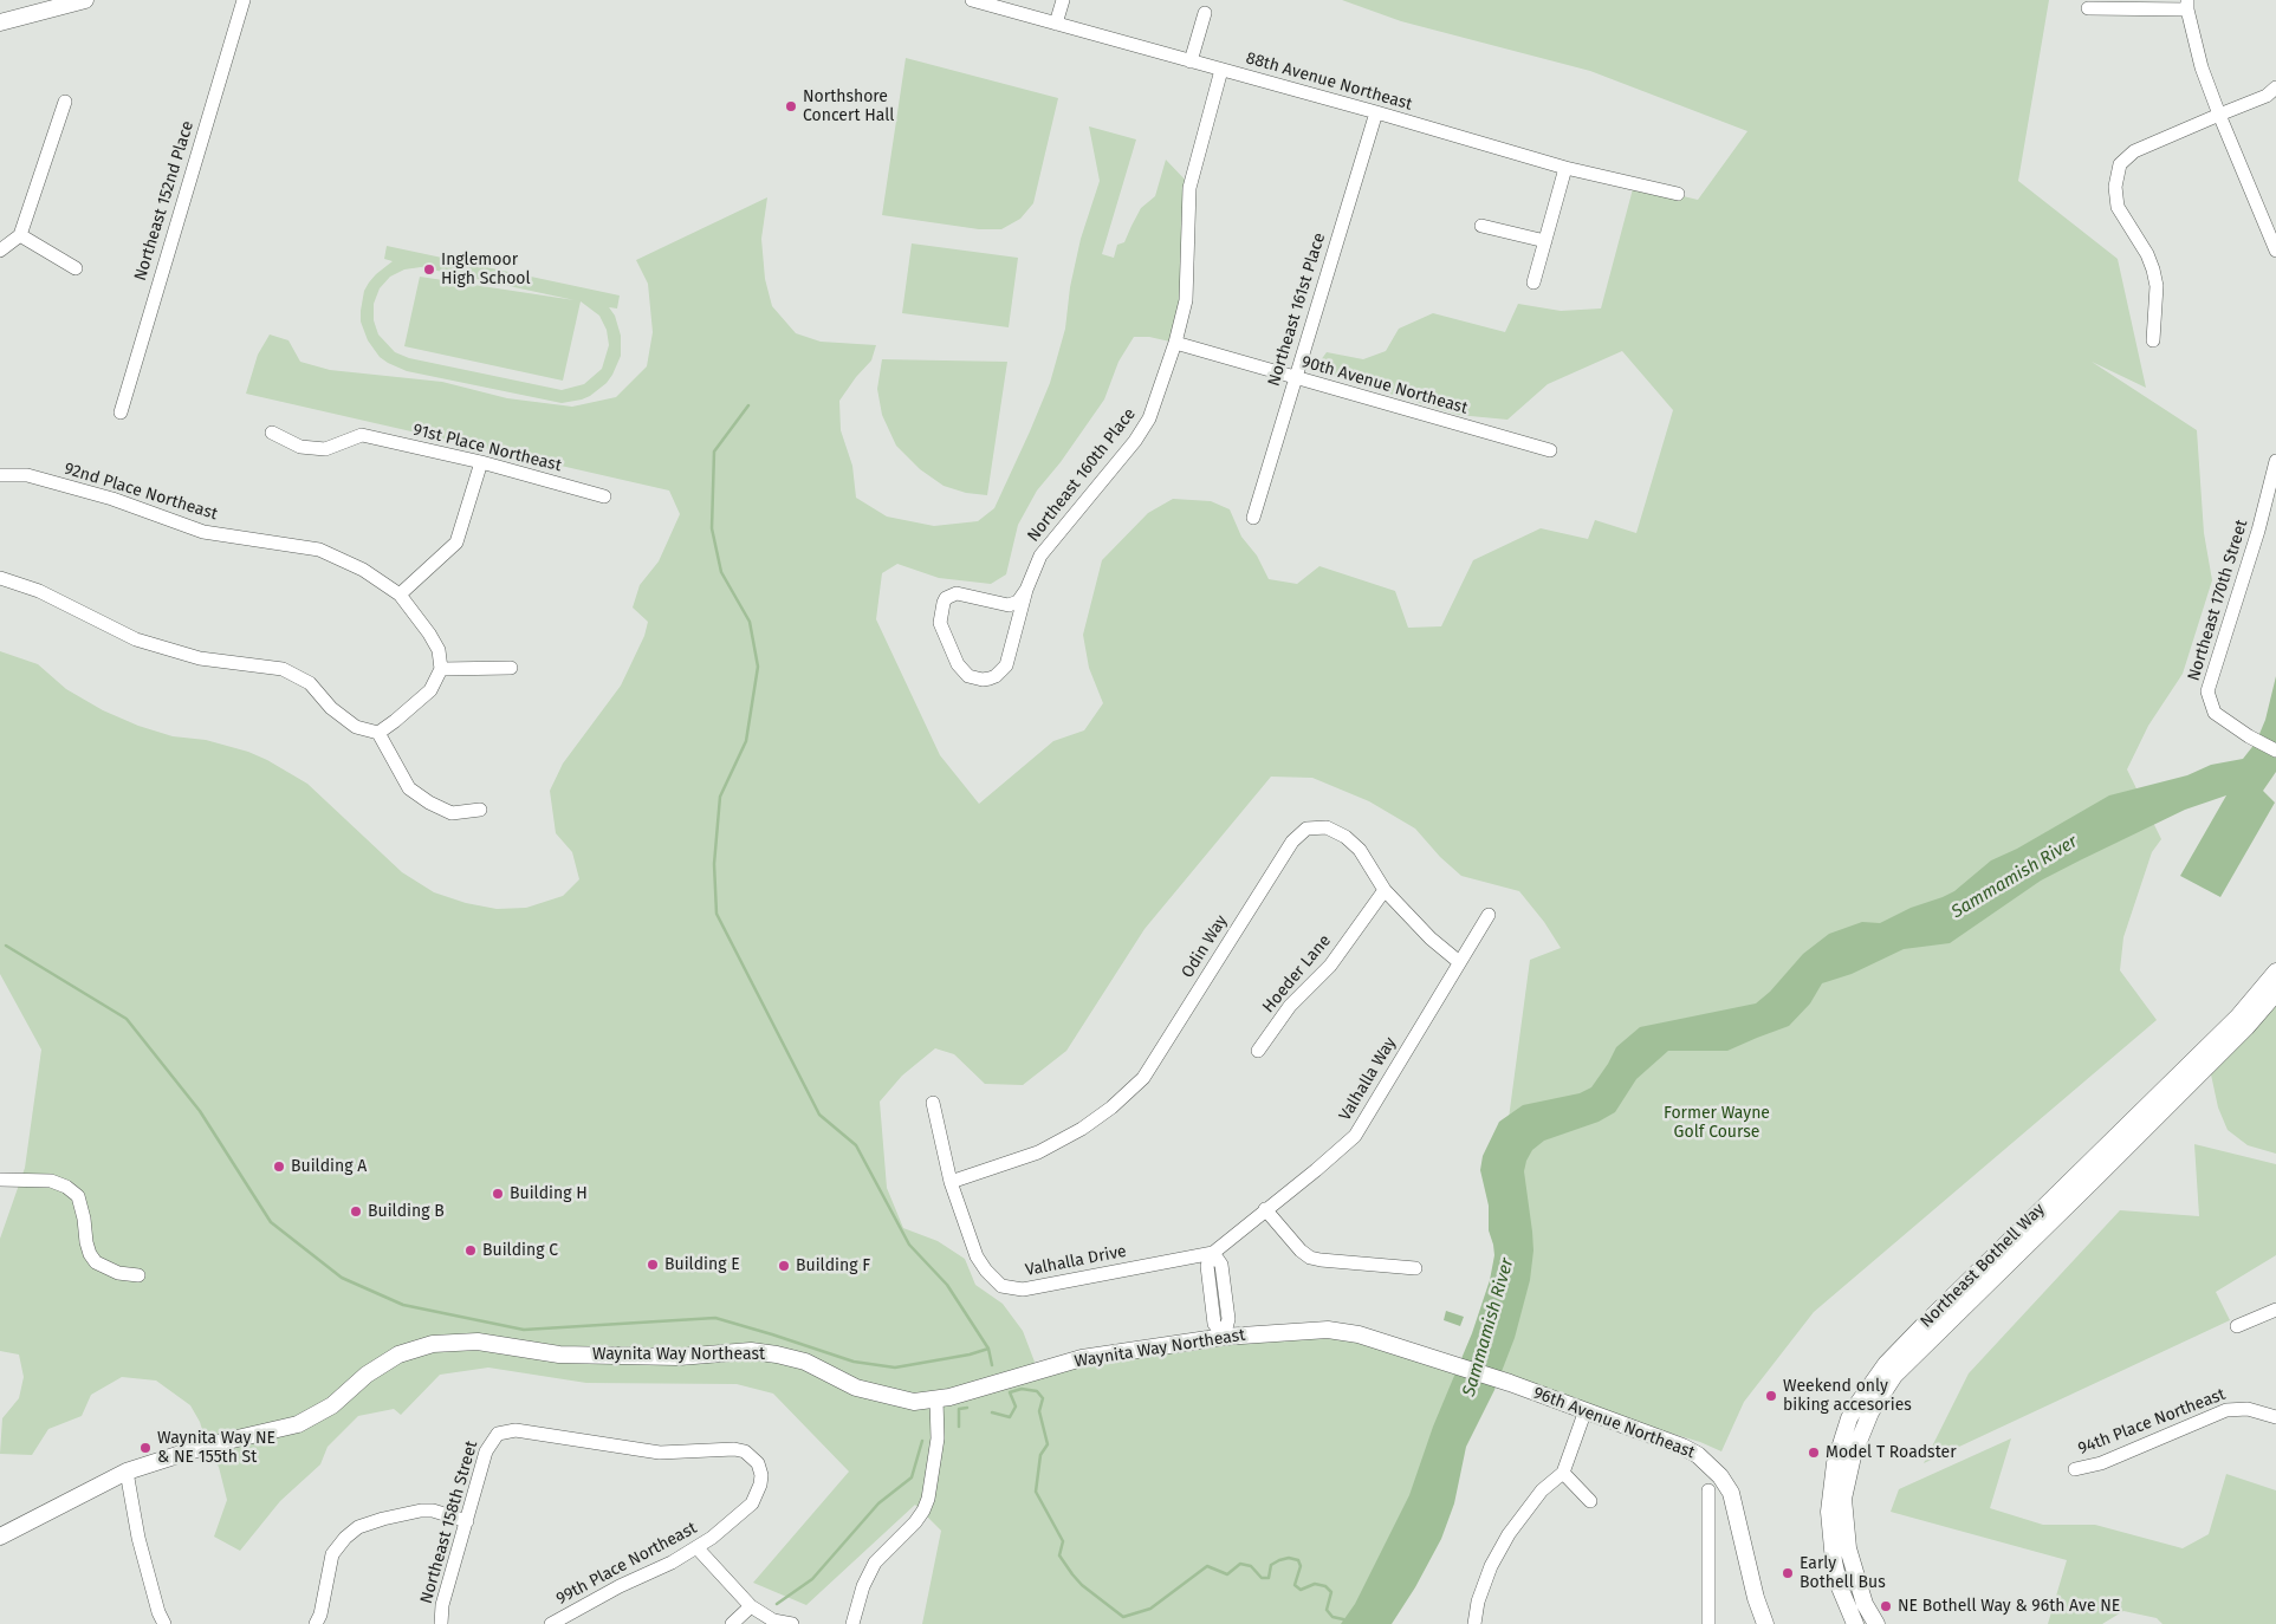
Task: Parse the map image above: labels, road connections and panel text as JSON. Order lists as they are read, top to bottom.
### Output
{
  "streets": {
    "main road": ["Northeast Bothell Way", "Waynita Way Northeast", "96th Avenue Northeast"],
    "street": [
      "88th Avenue Northeast",
      "Northeast 152nd Place",
      "Northeast 161st Place",
      "90th Avenue Northeast",
      "91st Place Northeast",
      "Northeast 160th Place",
      "92nd Place Northeast",
      "Northeast 170th Street",
      "Odin Way",
      "Hoeder Lane",
      "Valhalla Way",
      "Valhalla Drive",
      "94th Place Northeast",
      "Northeast 158th Street",
      "99th Place Northeast"
    ]
  },
  "crossings": [
    ["88th Avenue Northeast", "Northeast 161st Place"],
    ["88th Avenue Northeast", "Northeast 160th Place"],
    ["Northeast 161st Place", "90th Avenue Northeast"],
    ["90th Avenue Northeast", "Northeast 160th Place"],
    ["Odin Way", "Hoeder Lane"],
    ["Odin Way", "Valhalla Way"],
    ["Odin Way", "Valhalla Drive"],
    ["Valhalla Way", "Valhalla Drive"],
    ["Waynita Way Northeast", "96th Avenue Northeast"],
    ["Northeast 158th Street", "99th Place Northeast"]
  ],
  "water": ["Sammamish River"],
  "parks": ["Former Wayne Golf Course"],
  "places": [
    "Northshore Concert Hall",
    "Inglemoor High School",
    "Building A",
    "Building H",
    "Building B",
    "Building C",
    "Building E",
    "Building F",
    "Weekend only biking accesories",
    "Waynita Way NE & NE 155th St",
    "Model T Roadster",
    "Early Bothell Bus",
    "NE Bothell Way & 96th Ave NE"
  ]
}
